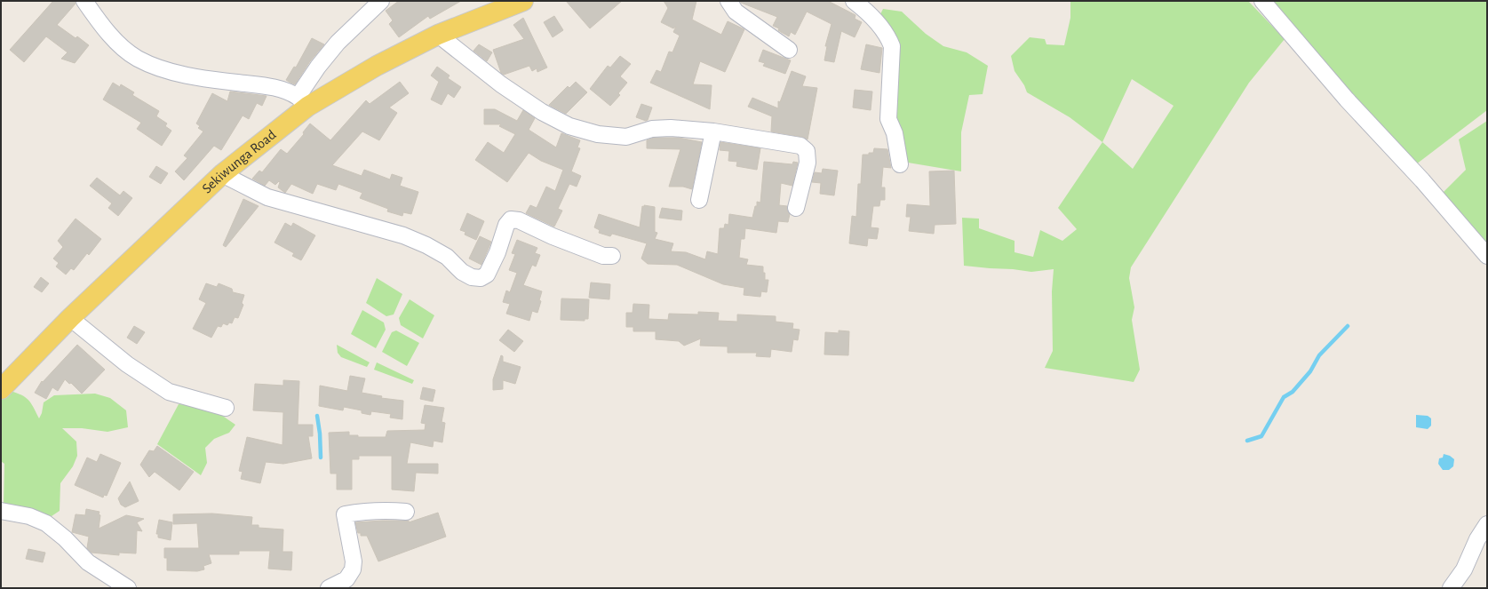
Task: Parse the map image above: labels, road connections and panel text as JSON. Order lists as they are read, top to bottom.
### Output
{
  "streets": {
    "main road": ["Sekiwunga Road"]
  }
}
